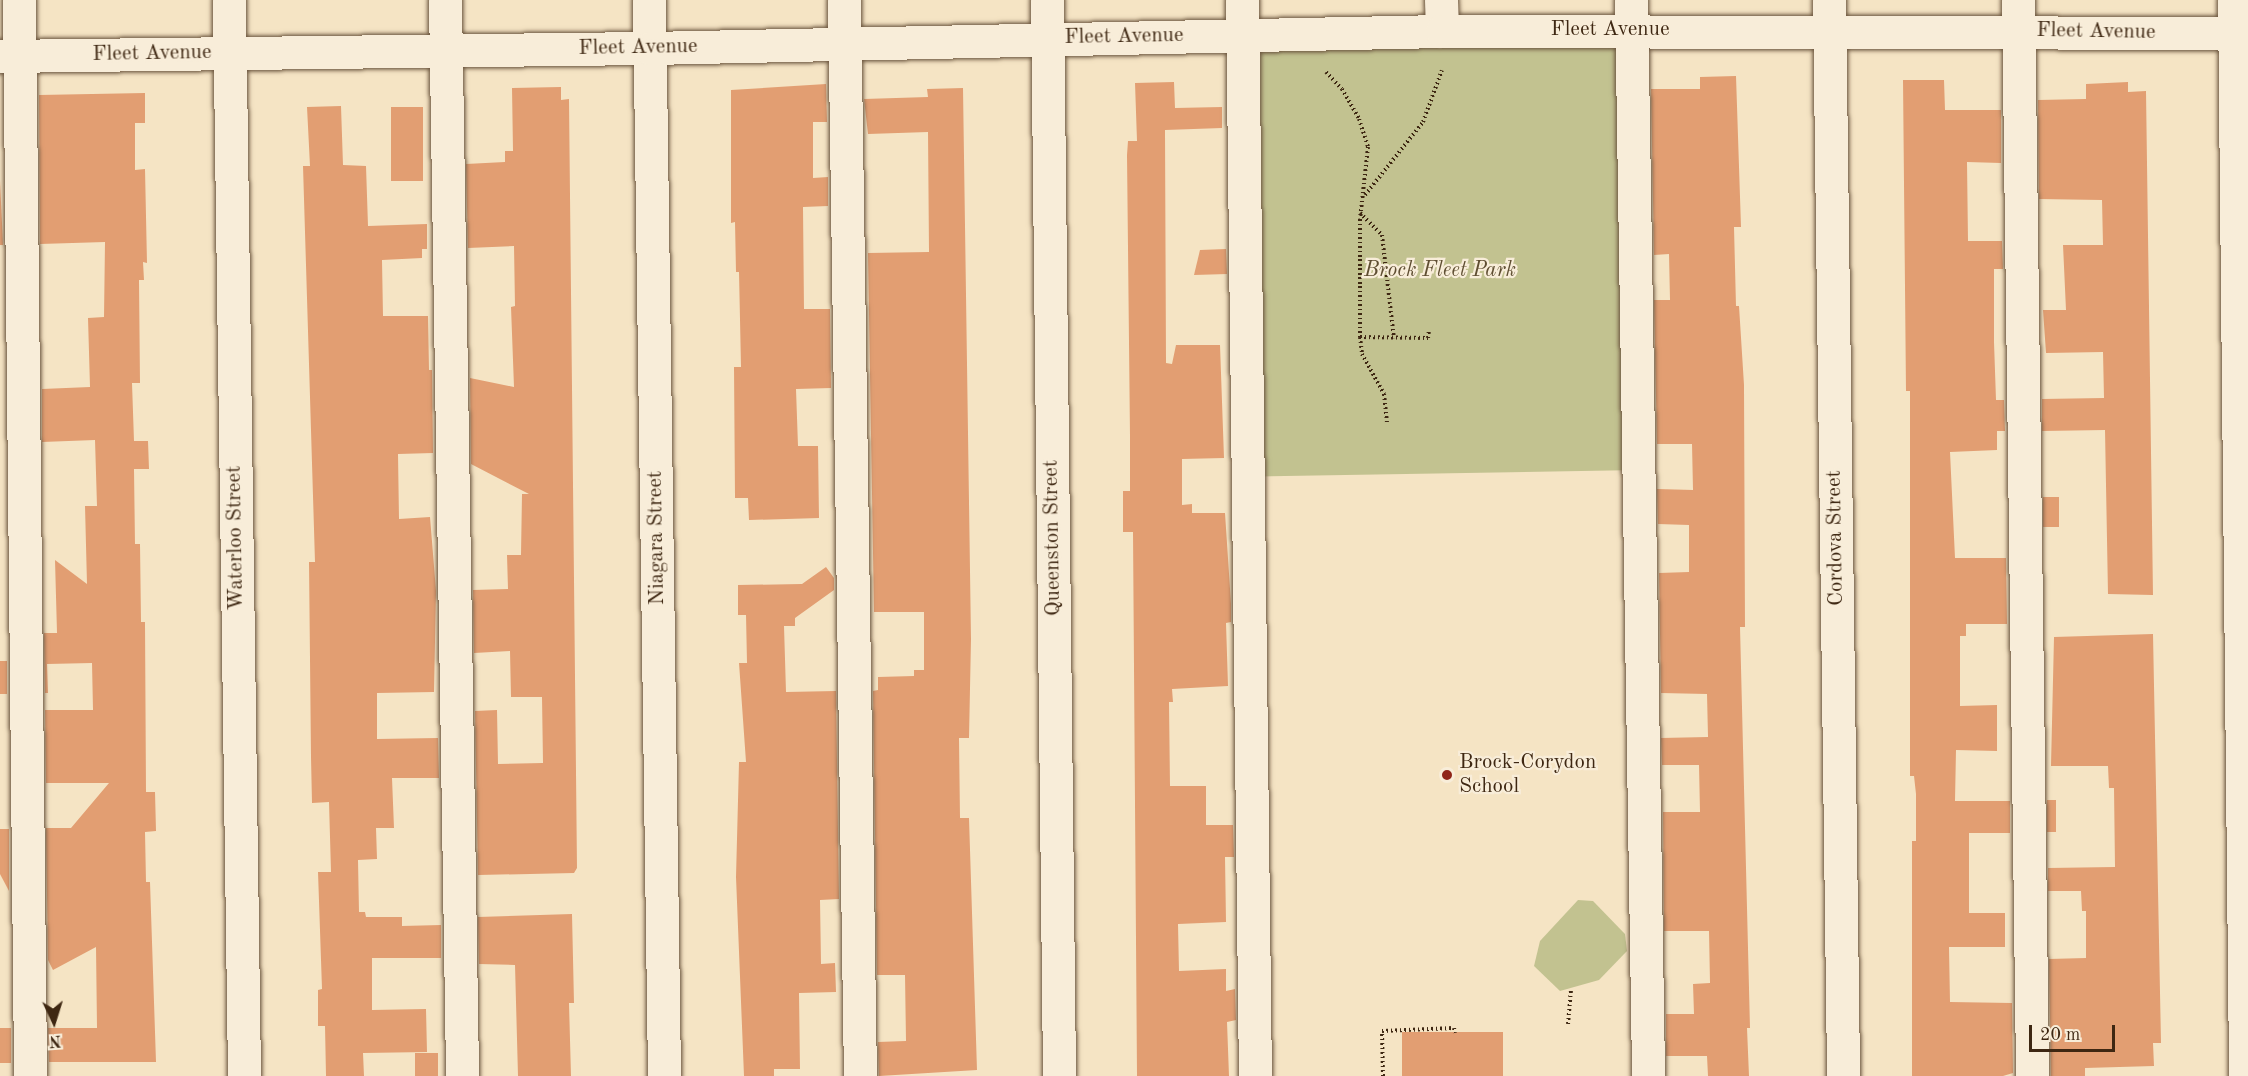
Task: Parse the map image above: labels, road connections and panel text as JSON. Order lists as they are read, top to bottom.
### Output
{
  "streets": {
    "street": [
      "Fleet Avenue",
      "Waterloo Street",
      "Niagara Street",
      "Queenston Street",
      "Cordova Street"
    ]
  },
  "crossings": [
    ["Fleet Avenue", "Waterloo Street"],
    ["Fleet Avenue", "Niagara Street"],
    ["Fleet Avenue", "Queenston Street"],
    ["Fleet Avenue", "Cordova Street"]
  ],
  "parks": ["Brock Fleet Park"],
  "places": ["Brock-Corydon School"],
  "scale_bar": "20 m",
  "north": "bottom"
}
